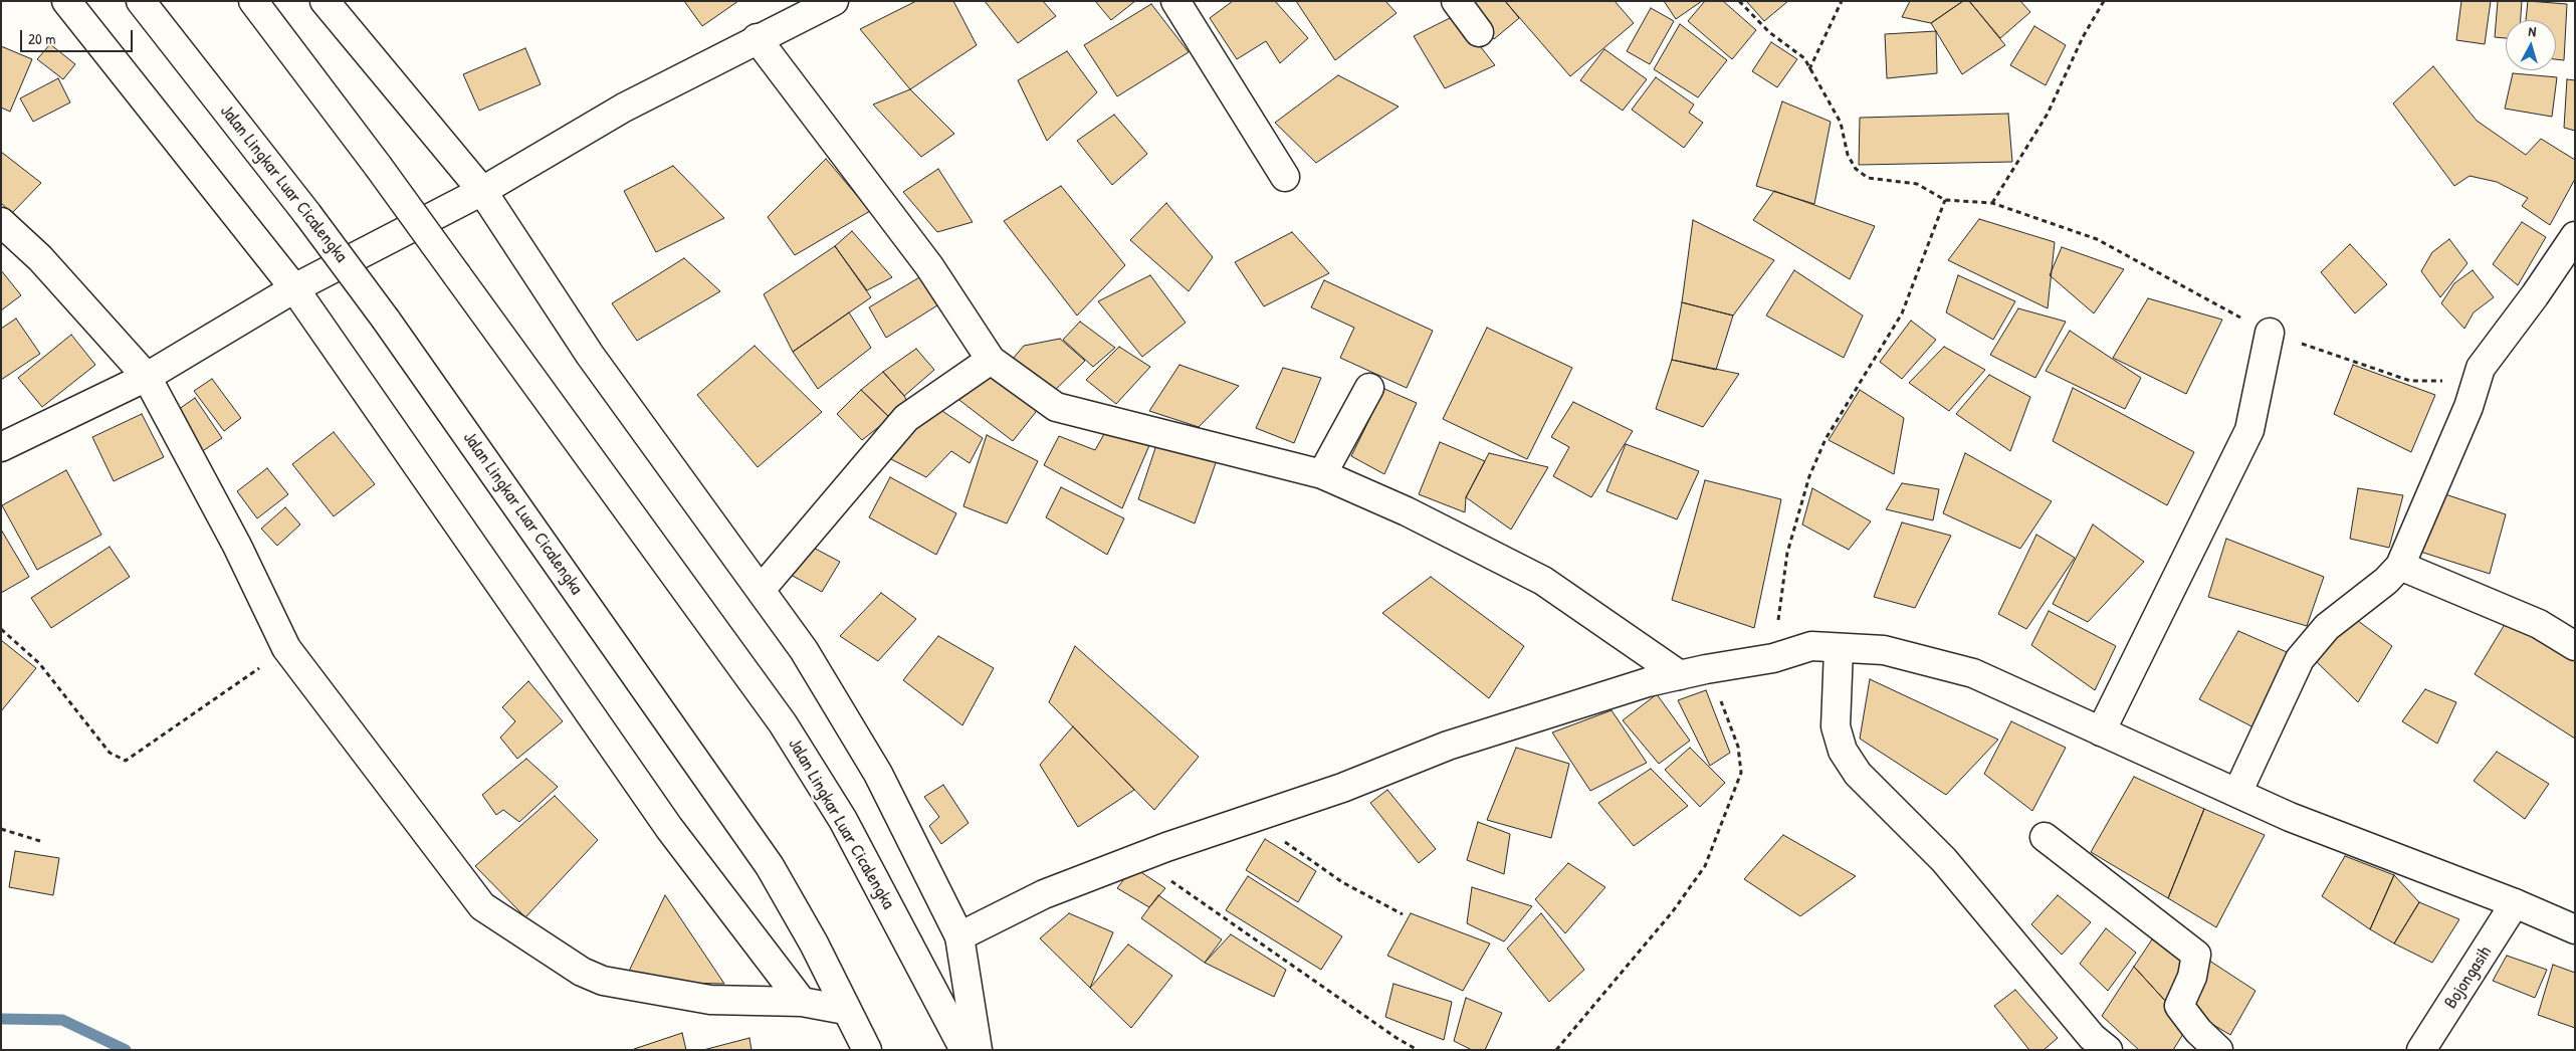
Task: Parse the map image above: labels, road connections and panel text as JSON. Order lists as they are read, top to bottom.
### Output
{
  "streets": {
    "main road": ["Jalan Lingkar Luar Cicalengka", "Bojongasih"]
  },
  "scale_bar": "20 m",
  "north": "top"
}
